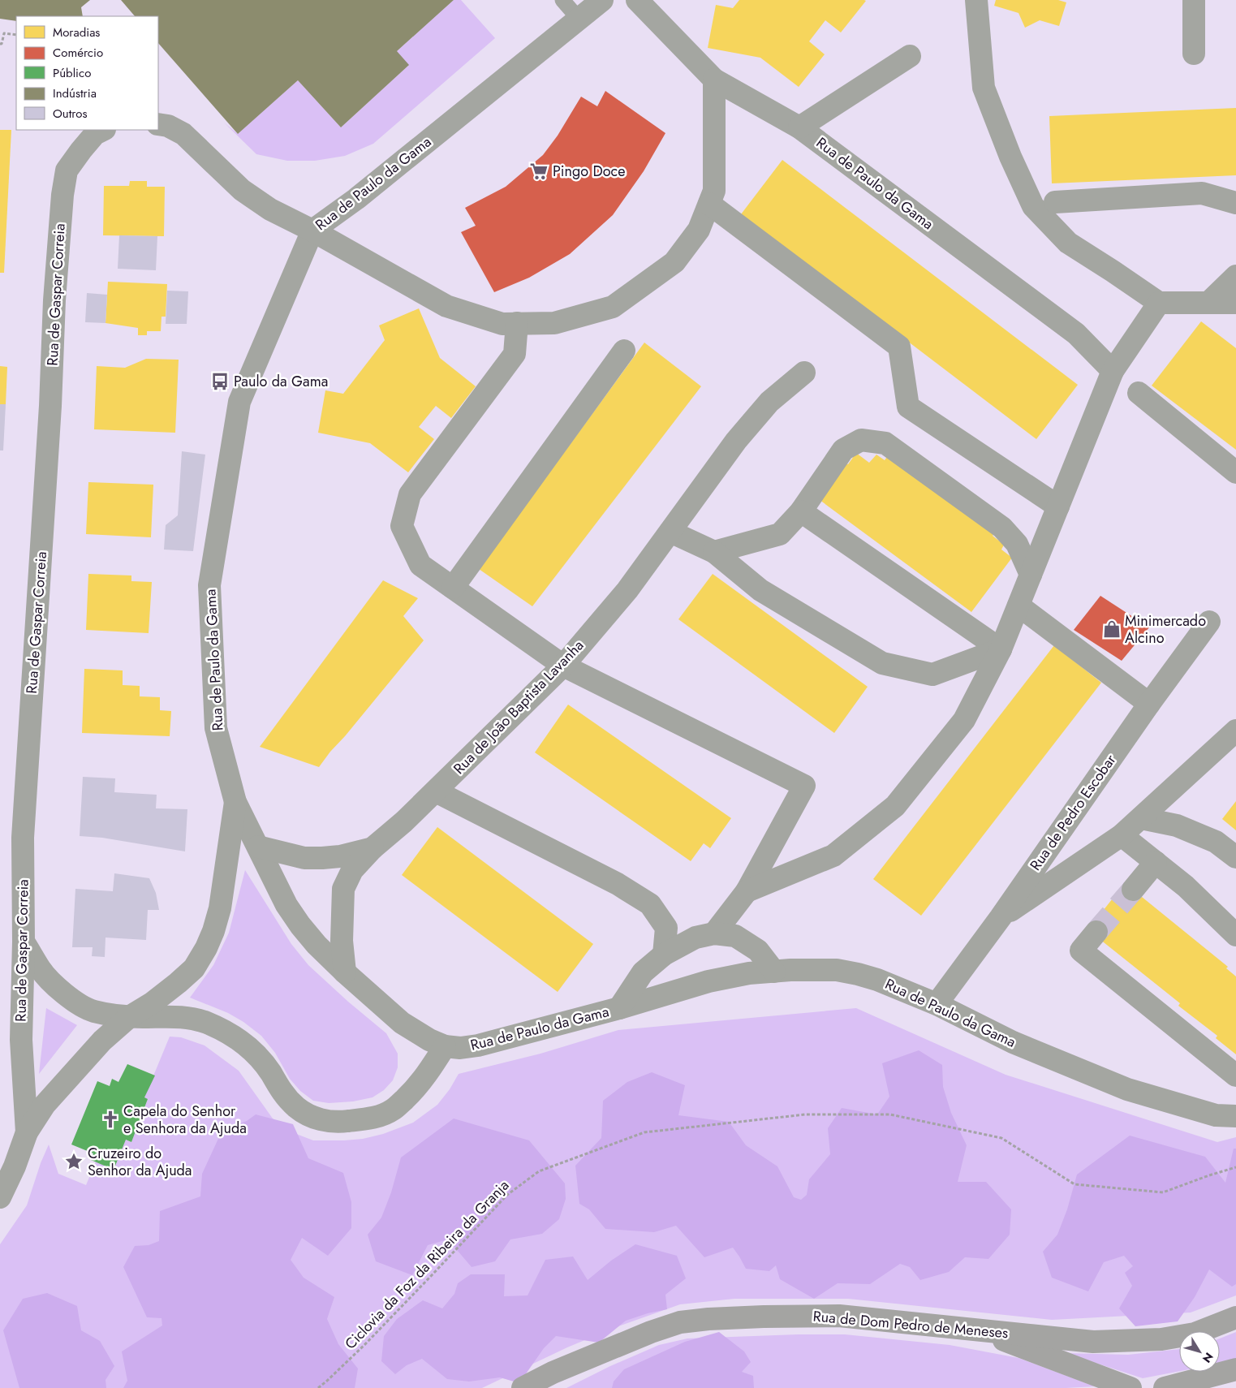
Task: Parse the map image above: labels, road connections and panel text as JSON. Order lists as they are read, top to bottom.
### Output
{
  "streets": {
    "main road": ["Rua de Dom Pedro de Meneses"],
    "street": [
      "Rua de Paulo da Gama",
      "Rua de Gaspar Correia",
      "Rua de João Baptista Lavanha",
      "Rua de Pedro Escobar"
    ],
    "path": ["Ciclovia da Foz da Ribeira da Granja"]
  },
  "crossings": [
    ["Rua de Paulo da Gama", "Rua de João Baptista Lavanha"],
    ["Rua de Paulo da Gama", "Rua de Pedro Escobar"]
  ],
  "places": {
    "supermarket": ["Pingo Doce"],
    "bus stop": ["Paulo da Gama"],
    "shop": ["Minimercado Alcino"],
    "church": ["Capela do Senhor e Senhora da Ajuda"],
    "place": ["Cruzeiro do Senhor da Ajuda"]
  },
  "legend": [
    "Moradias",
    "Comércio",
    "Público",
    "Indústria",
    "Outros"
  ],
  "north": "bottom right"
}
